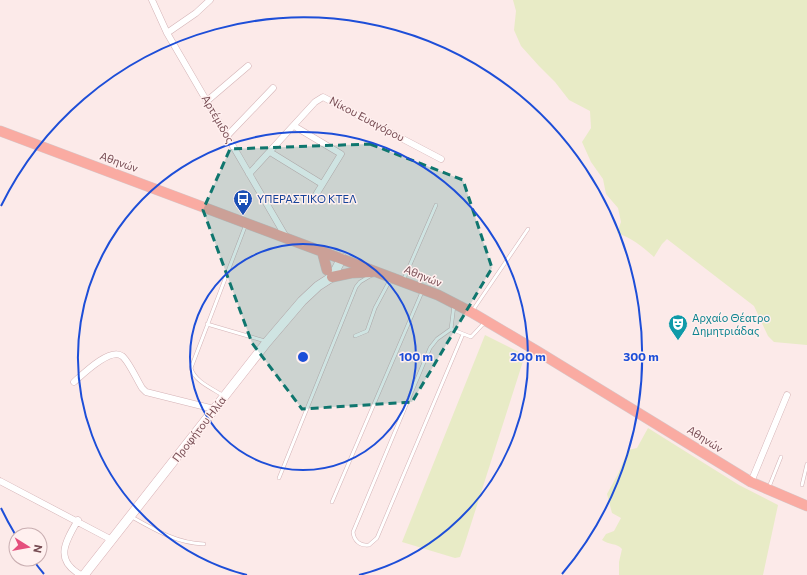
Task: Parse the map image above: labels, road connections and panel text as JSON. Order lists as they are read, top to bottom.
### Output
{
  "streets": {
    "main road": ["Αθηνών"],
    "street": ["Αρτέμιδος", "Νίκου Ευαγόρου", "Προφήτου Ηλία"]
  },
  "crossings": [
    ["Αρτέμιδος", "Νίκου Ευαγόρου"],
    ["Αρτέμιδος", "Αθηνών"]
  ],
  "places": {
    "bus stop": ["ΥΠΕΡΑΣΤΙΚΟ ΚΤΕΛ"],
    "theatre": ["Αρχαίο Θέατρο Δημητριάδας"]
  },
  "north": "right",
  "rings": ["100 m", "200 m", "300 m"]
}
